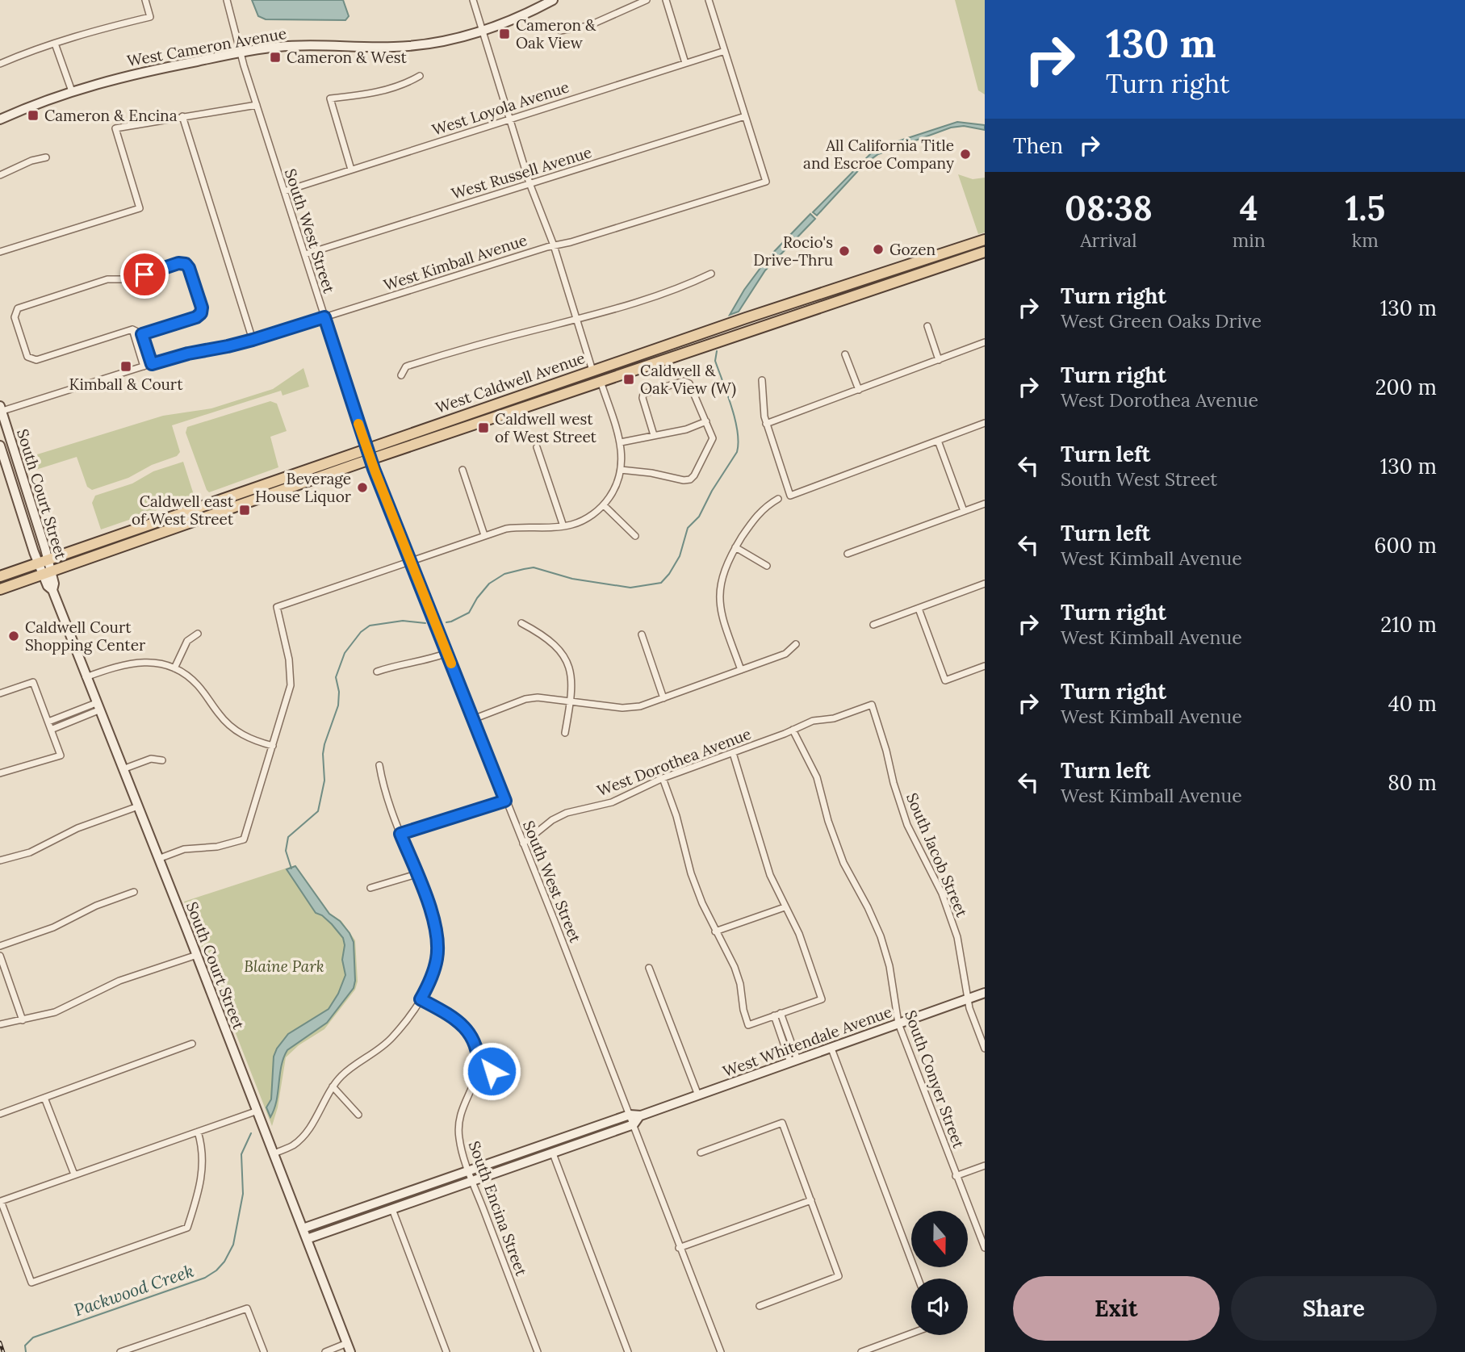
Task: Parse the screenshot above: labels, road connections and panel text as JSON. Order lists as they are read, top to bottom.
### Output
{
  "streets": {
    "main road": ["West Caldwell Avenue"],
    "street": [
      "West Cameron Avenue",
      "West Loyola Avenue",
      "West Russell Avenue",
      "South West Street",
      "West Kimball Avenue",
      "South Court Street",
      "West Dorothea Avenue",
      "South Jacob Street",
      "West Whitendale Avenue",
      "South Conyer Street",
      "South Encina Street"
    ]
  },
  "crossings": [
    ["West Cameron Avenue", "South West Street"],
    ["West Loyola Avenue", "South West Street"],
    ["West Russell Avenue", "South West Street"],
    ["West Russell Avenue", "West Kimball Avenue"],
    ["South West Street", "West Kimball Avenue"],
    ["South West Street", "West Caldwell Avenue"],
    ["South West Street", "West Dorothea Avenue"],
    ["South West Street", "West Whitendale Avenue"],
    ["West Kimball Avenue", "South Court Street"],
    ["West Caldwell Avenue", "South Court Street"],
    ["South Court Street", "West Whitendale Avenue"],
    ["West Dorothea Avenue", "South Jacob Street"],
    ["West Dorothea Avenue", "South Conyer Street"],
    ["South Jacob Street", "West Whitendale Avenue"],
    ["West Whitendale Avenue", "South Conyer Street"],
    ["West Whitendale Avenue", "South Encina Street"]
  ],
  "water": ["Packwood Creek"],
  "parks": ["Blaine Park"],
  "places": {
    "transit": [
      "Cameron & Oak View",
      "Cameron & West",
      "Cameron & Encina",
      "Kimball & Court",
      "Caldwell & Oak View (W)",
      "Caldwell west of West Street",
      "Caldwell east of West Street"
    ],
    "other": [
      "All California Title and Escroe Company",
      "Gozen",
      "Rocio's Drive-Thru",
      "Beverage House Liquor",
      "Caldwell Court Shopping Center"
    ]
  },
  "north": "bottom",
  "page": {
    "turn": ["130 m", "Turn right"],
    "then": "Then",
    "eta": [
      "08:38",
      "Arrival",
      "4",
      "min",
      "1.5",
      "km"
    ],
    "list": [
      {
        "name": "Turn right",
        "note": "West Green Oaks Drive",
        "value": "130 m"
      },
      {
        "name": "Turn right",
        "note": "West Dorothea Avenue",
        "value": "200 m"
      },
      {
        "name": "Turn left",
        "note": "South West Street",
        "value": "130 m"
      },
      {
        "name": "Turn left",
        "note": "West Kimball Avenue",
        "value": "600 m"
      },
      {
        "name": "Turn right",
        "note": "West Kimball Avenue",
        "value": "210 m"
      },
      {
        "name": "Turn right",
        "note": "West Kimball Avenue",
        "value": "40 m"
      },
      {
        "name": "Turn left",
        "note": "West Kimball Avenue",
        "value": "80 m"
      }
    ],
    "buttons": ["Exit", "Share"]
  }
}
